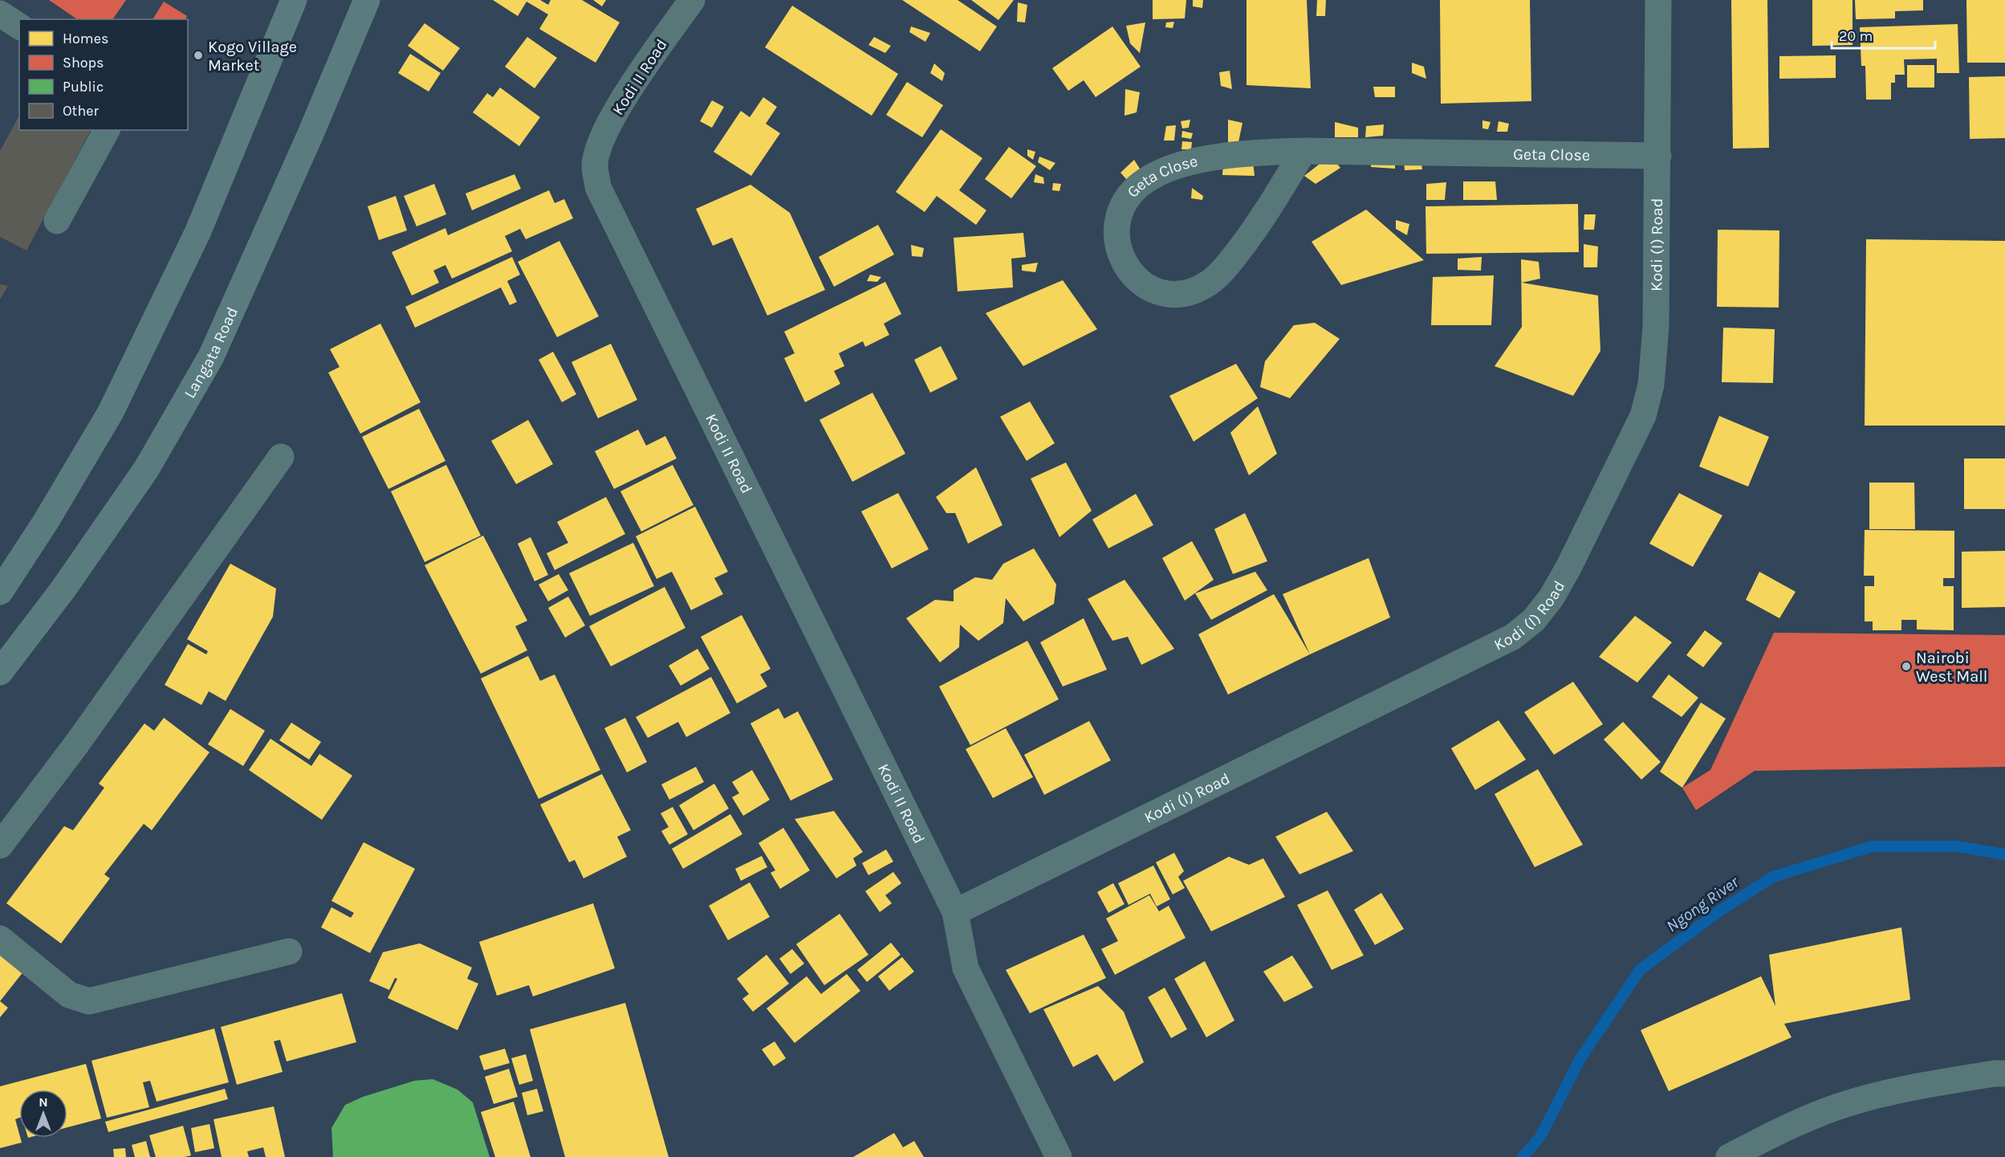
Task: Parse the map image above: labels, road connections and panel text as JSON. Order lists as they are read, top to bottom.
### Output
{
  "streets": {
    "main road": ["Langata Road"],
    "street": ["Kodi II Road", "Geta Close", "Kodi (I) Road"]
  },
  "crossings": [
    ["Kodi II Road", "Kodi (I) Road"],
    ["Geta Close", "Kodi (I) Road"]
  ],
  "water": ["Ngong River"],
  "places": ["Kogo Village Market", "Nairobi West Mall"],
  "legend": [
    "Homes",
    "Shops",
    "Public",
    "Other"
  ],
  "scale_bar": "20 m",
  "north": "top"
}
